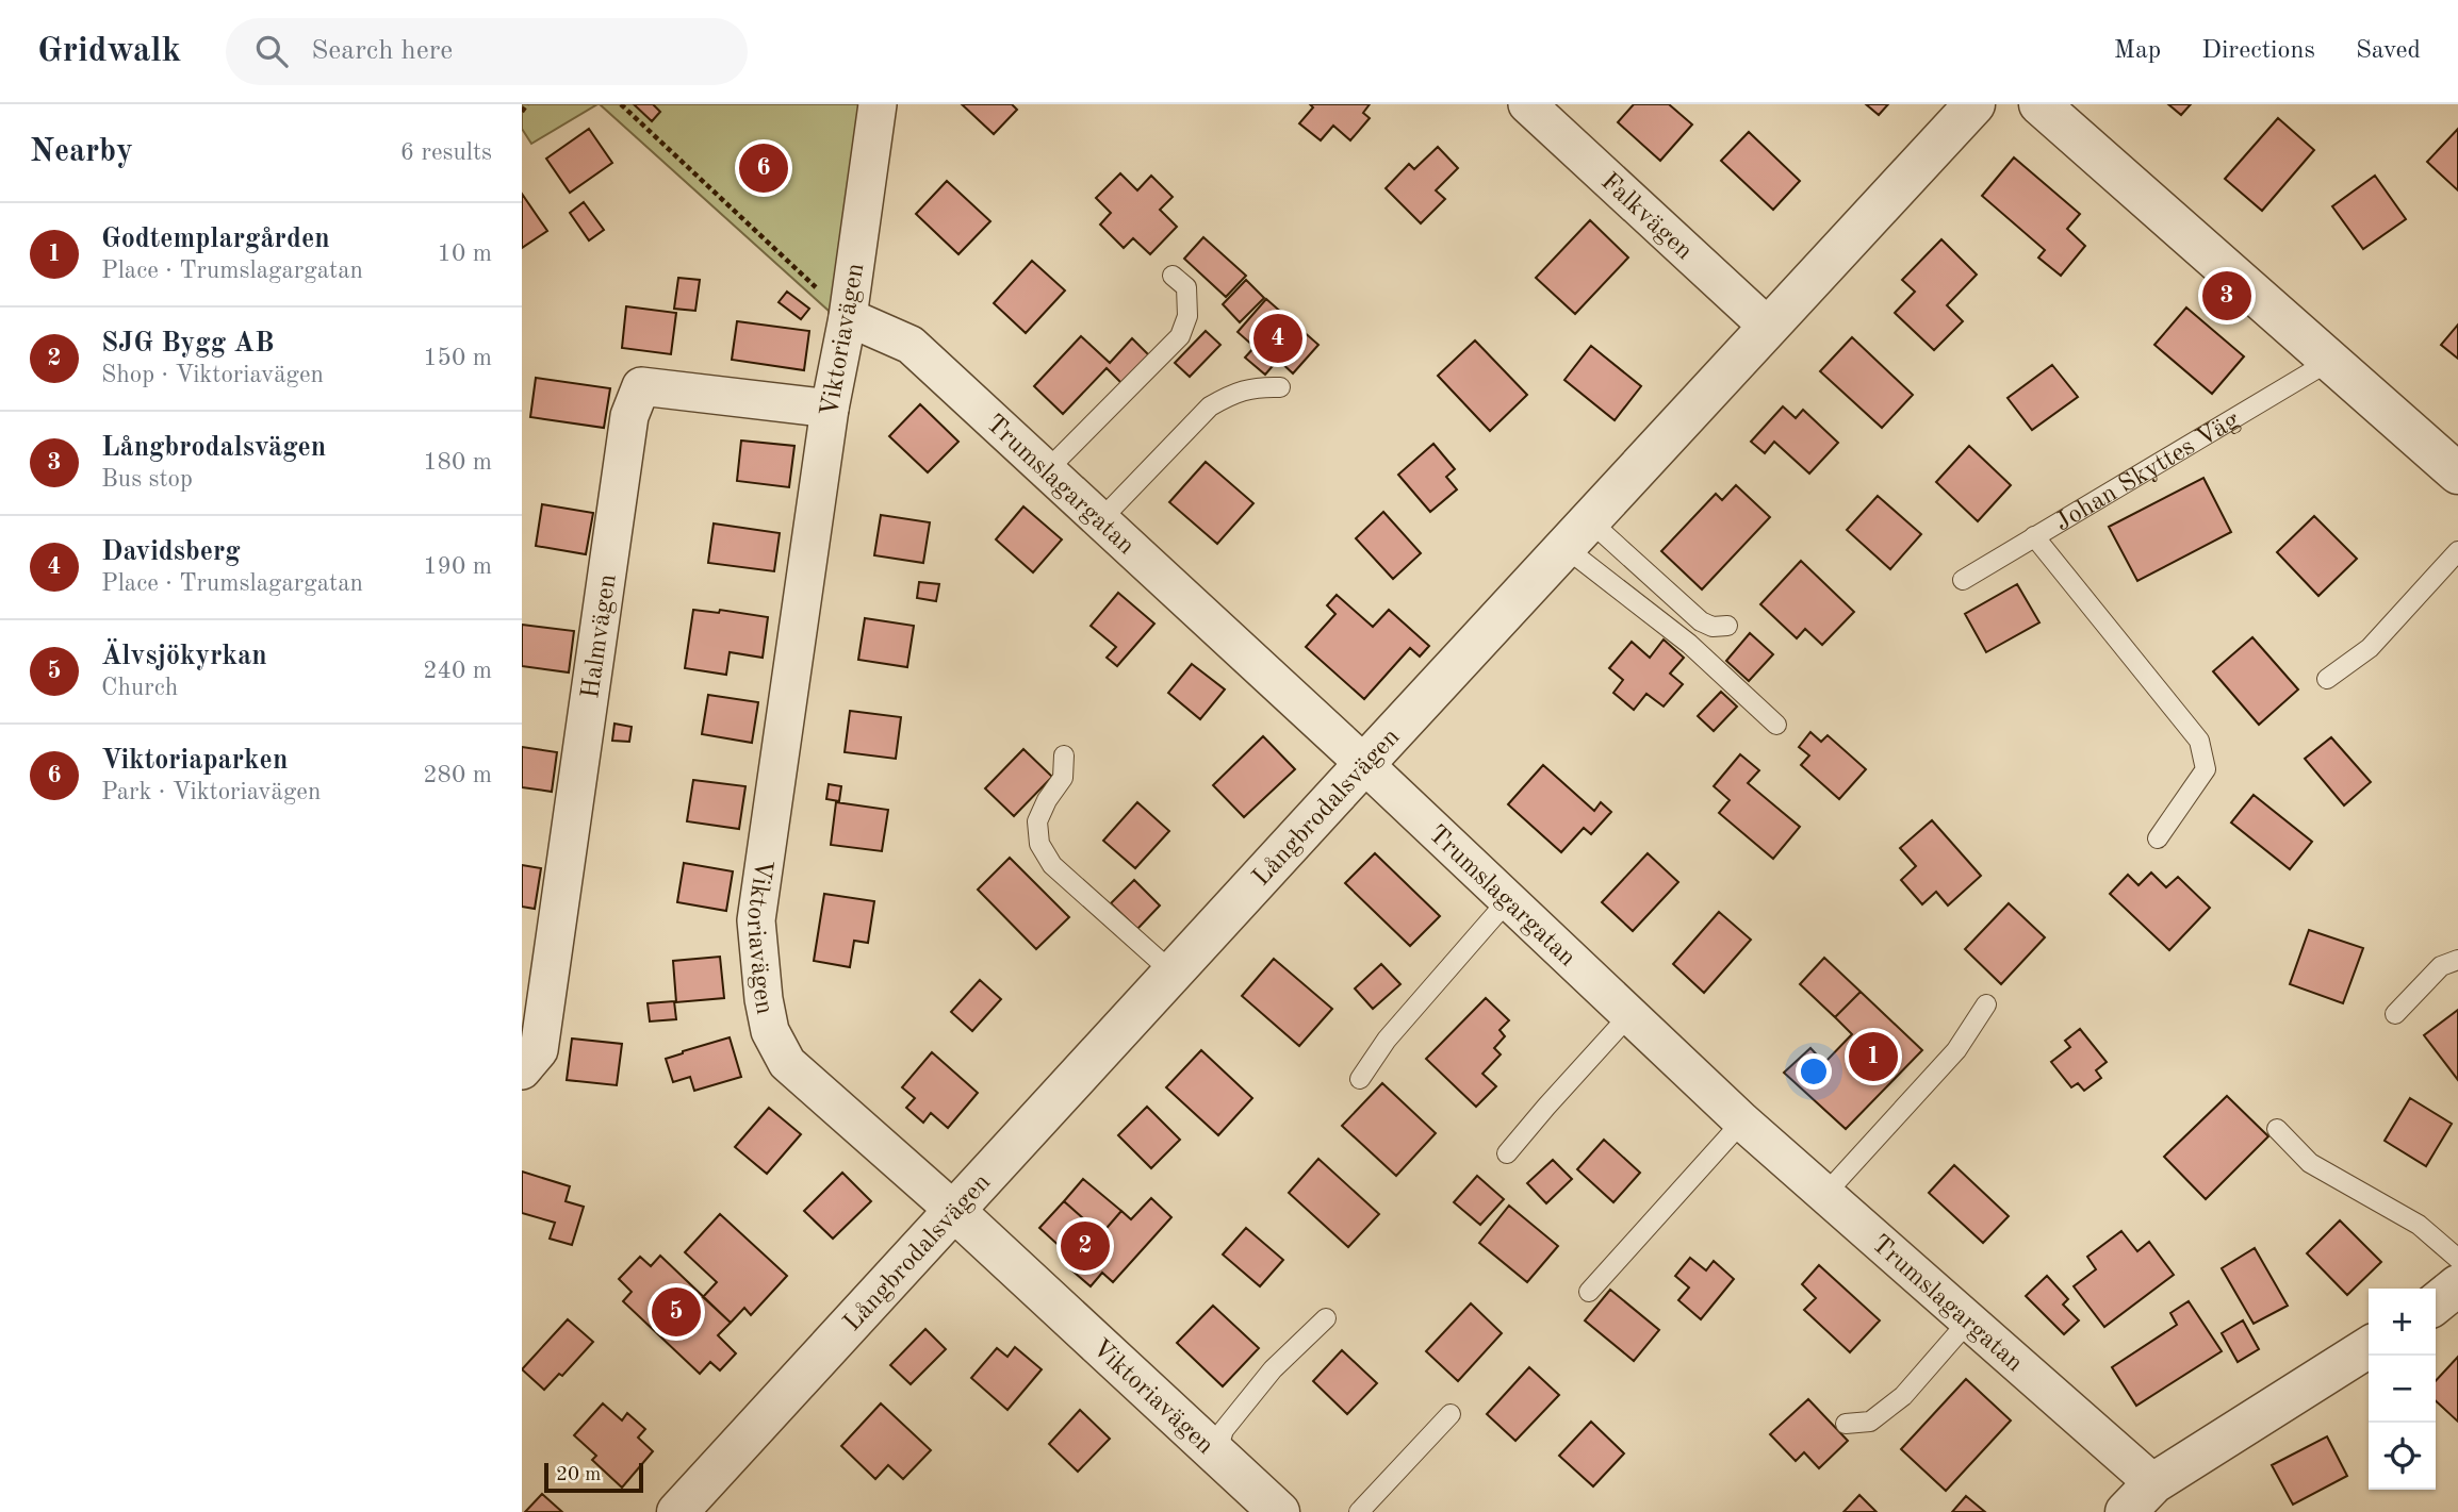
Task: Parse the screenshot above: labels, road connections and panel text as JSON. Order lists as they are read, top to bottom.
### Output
{
  "streets": {
    "street": [
      "Falkvägen",
      "Viktoriavägen",
      "Trumslagargatan",
      "Halmvägen",
      "Långbrodalsvägen"
    ],
    "lane": ["Johan Skyttes Väg"]
  },
  "crossings": [
    ["Falkvägen", "Långbrodalsvägen"],
    ["Viktoriavägen", "Trumslagargatan"],
    ["Viktoriavägen", "Halmvägen"],
    ["Viktoriavägen", "Långbrodalsvägen"],
    ["Trumslagargatan", "Långbrodalsvägen"]
  ],
  "scale_bar": "20 m",
  "page": {
    "header": "Gridwalk",
    "search": "Search here",
    "nav": ["Map", "Directions", "Saved"],
    "heading": ["Nearby", "6 results"],
    "pins": [
      "6",
      "3",
      "4",
      "1",
      "2",
      "5"
    ],
    "list": [
      {
        "mark": "1",
        "name": "Godtemplargården",
        "note": "Place · Trumslagargatan",
        "value": "10 m"
      },
      {
        "mark": "2",
        "name": "SJG Bygg AB",
        "note": "Shop · Viktoriavägen",
        "value": "150 m"
      },
      {
        "mark": "3",
        "name": "Långbrodalsvägen",
        "note": "Bus stop",
        "value": "180 m"
      },
      {
        "mark": "4",
        "name": "Davidsberg",
        "note": "Place · Trumslagargatan",
        "value": "190 m"
      },
      {
        "mark": "5",
        "name": "Älvsjökyrkan",
        "note": "Church",
        "value": "240 m"
      },
      {
        "mark": "6",
        "name": "Viktoriaparken",
        "note": "Park · Viktoriavägen",
        "value": "280 m"
      }
    ],
    "map_buttons": ["+", "−"],
    "scale": "20 m"
  }
}
